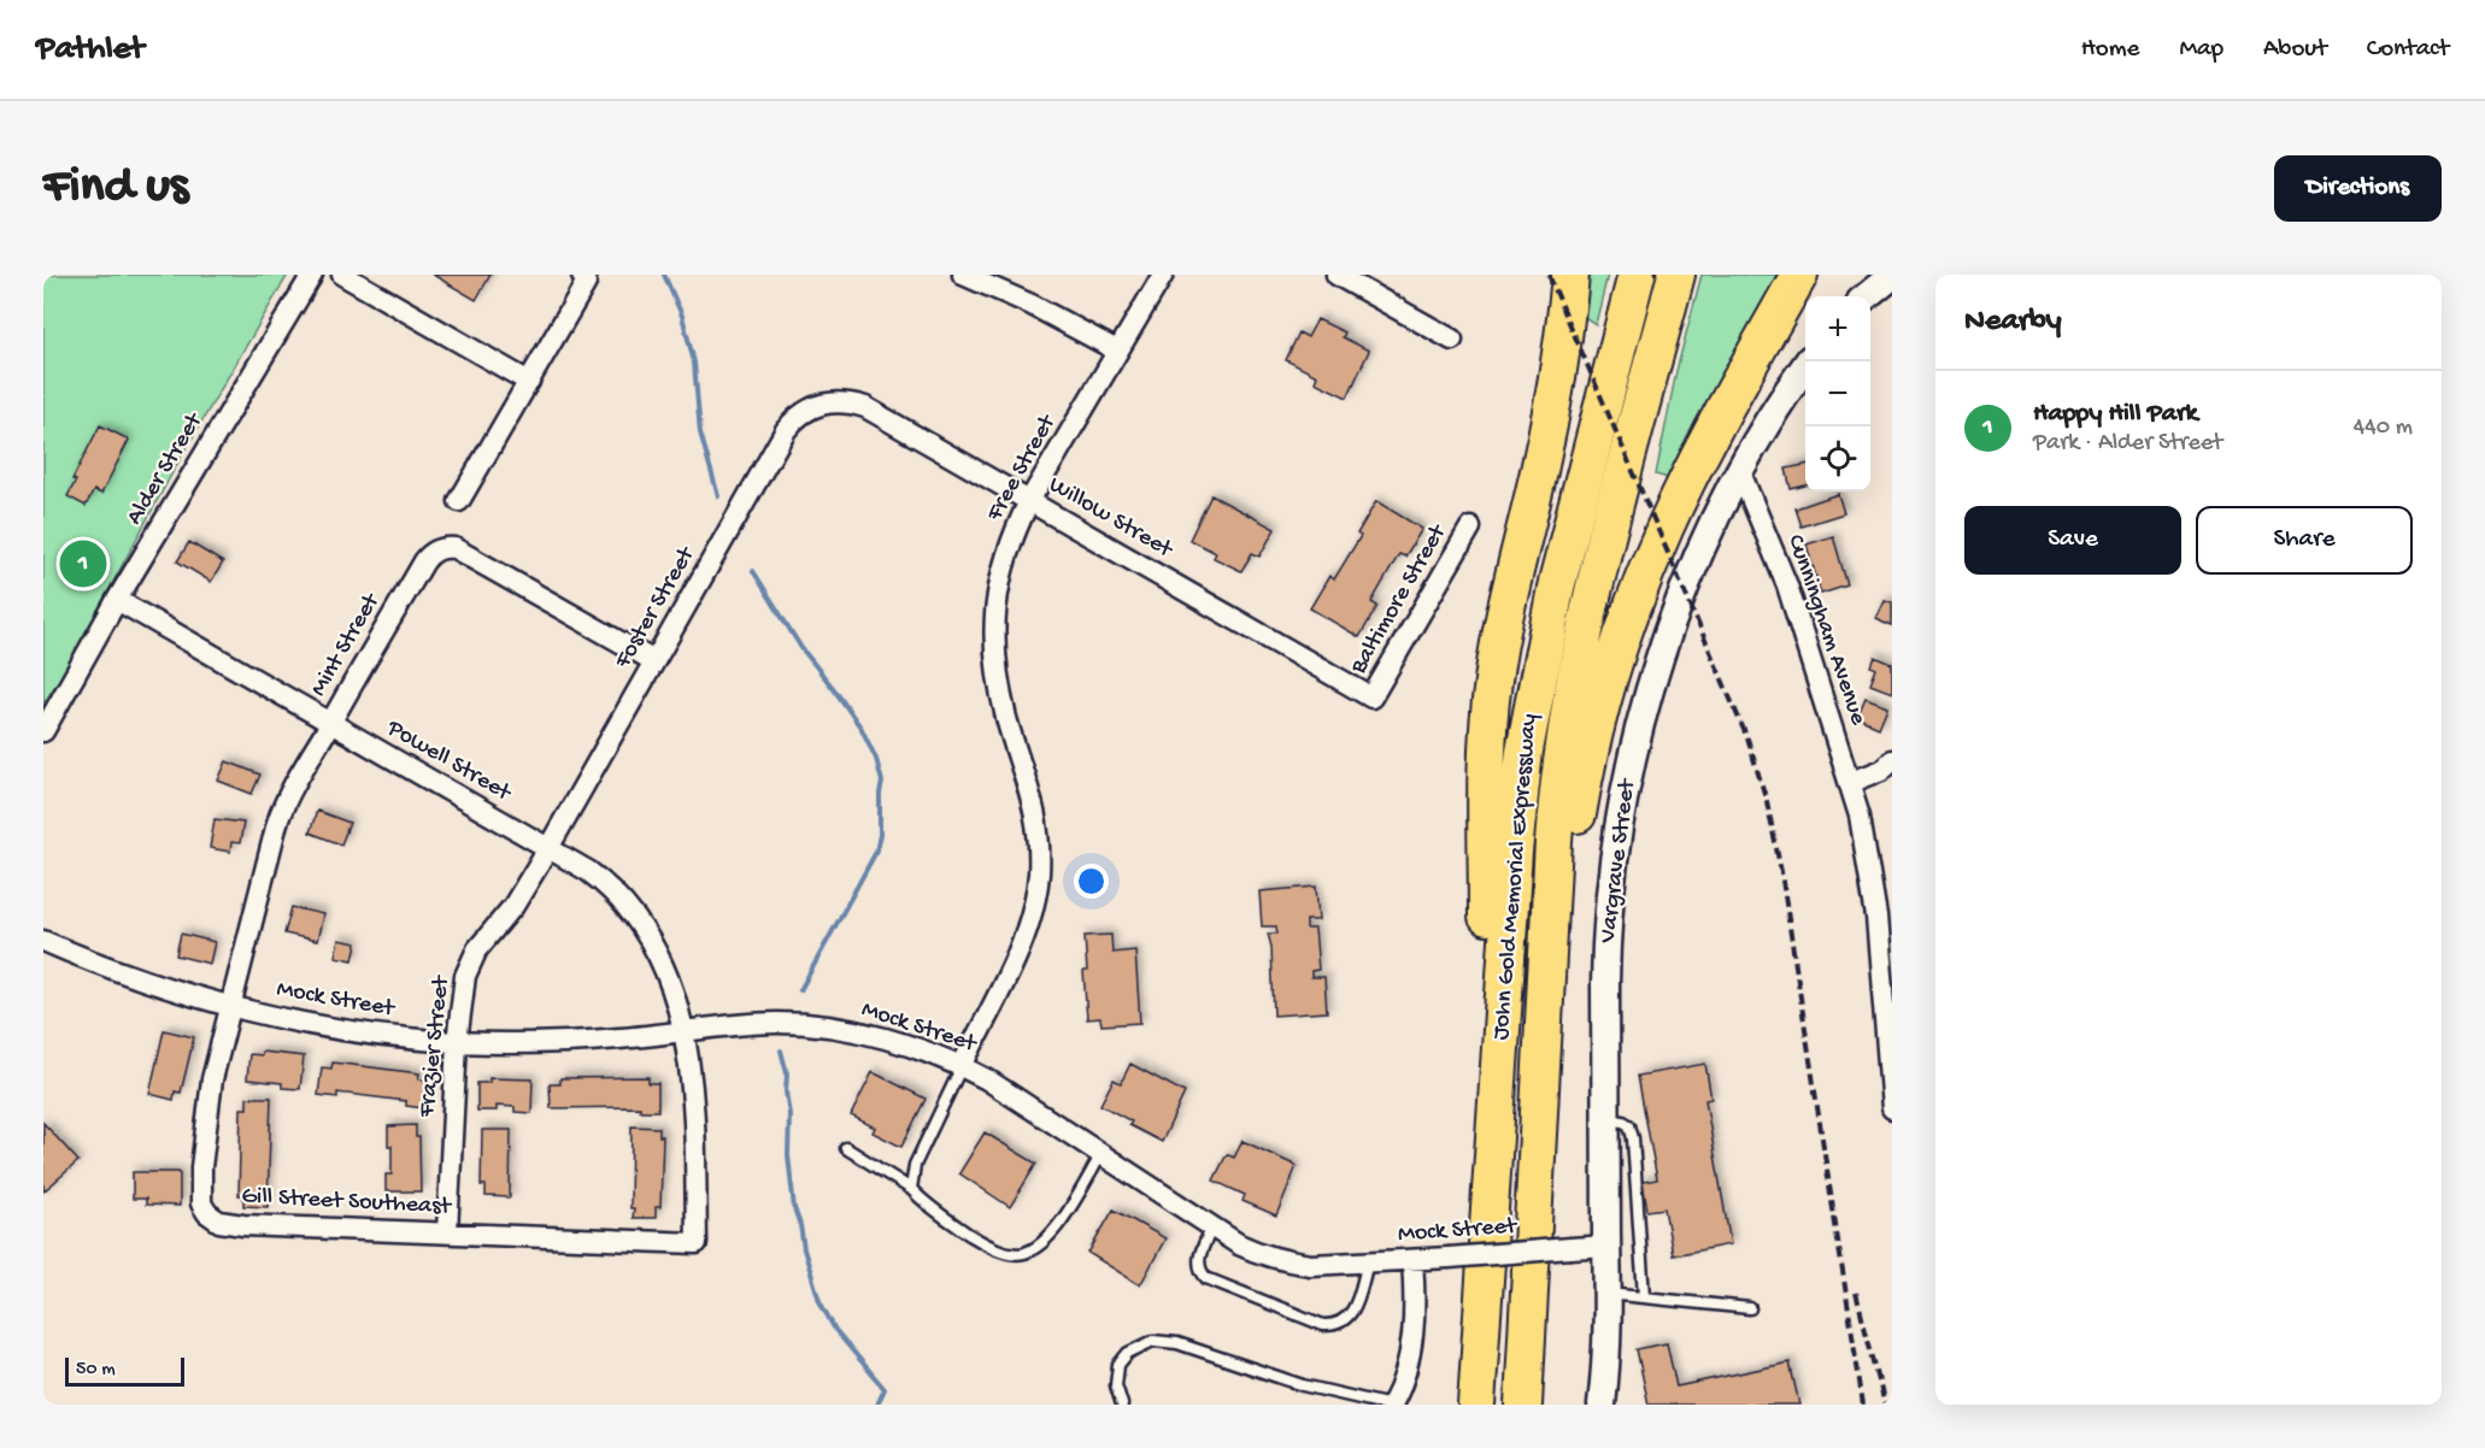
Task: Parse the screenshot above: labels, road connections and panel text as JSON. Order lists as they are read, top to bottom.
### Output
{
  "streets": {
    "highway": ["John Gold Memorial Expressway"],
    "street": [
      "Free Street",
      "Alder Street",
      "Willow Street",
      "Baltimore Street",
      "Foster Street",
      "Cunningham Avenue",
      "Mint Street",
      "Powell Street",
      "Vargrave Street",
      "Mock Street",
      "Frazier Street",
      "Gill Street Southeast"
    ]
  },
  "crossings": [
    ["Free Street", "Willow Street"],
    ["Free Street", "Mock Street"],
    ["Alder Street", "Powell Street"],
    ["Willow Street", "Baltimore Street"],
    ["Willow Street", "Foster Street"],
    ["Foster Street", "Mint Street"],
    ["Foster Street", "Powell Street"],
    ["Foster Street", "Frazier Street"],
    ["Cunningham Avenue", "Vargrave Street"],
    ["Mint Street", "Powell Street"],
    ["Mint Street", "Mock Street"],
    ["Mint Street", "Gill Street Southeast"],
    ["Powell Street", "Mock Street"],
    ["Powell Street", "Frazier Street"],
    ["Powell Street", "Gill Street Southeast"],
    ["Vargrave Street", "Mock Street"],
    ["Mock Street", "Frazier Street"],
    ["Mock Street", "Gill Street Southeast"],
    ["Frazier Street", "Gill Street Southeast"]
  ],
  "scale_bar": "50 m",
  "page": {
    "header": "Pathlet",
    "nav": [
      "Home",
      "Map",
      "About",
      "Contact"
    ],
    "buttons": [
      "Directions",
      ["Save", "Share"]
    ],
    "title": "Find us",
    "heading": "Nearby",
    "map_buttons": ["+", "−"],
    "list": [
      {
        "mark": "1",
        "name": "Happy Hill Park",
        "note": "Park · Alder Street",
        "value": "440 m"
      }
    ],
    "pins": "1",
    "scale": "50 m"
  }
}
